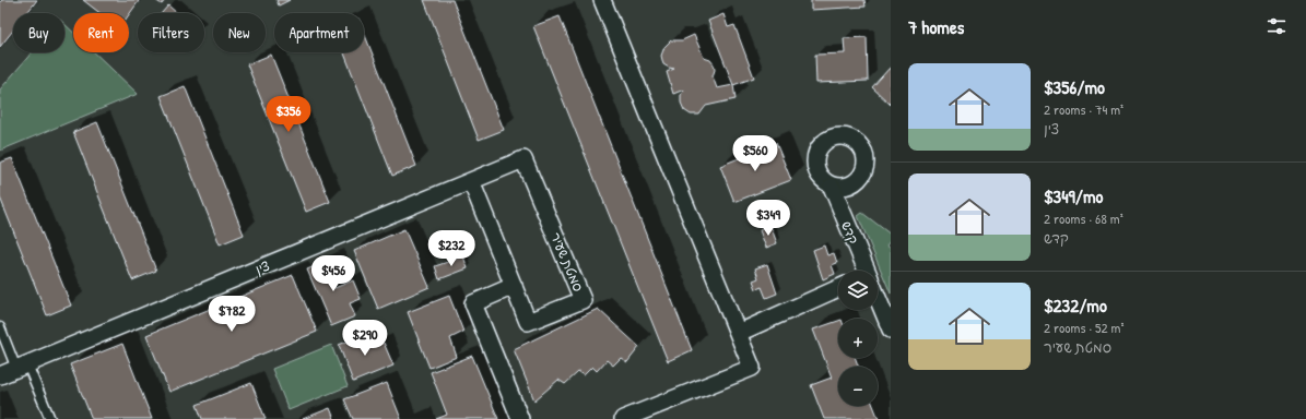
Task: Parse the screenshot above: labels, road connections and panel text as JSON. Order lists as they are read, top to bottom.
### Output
{
  "streets": {
    "street": ["קדש", "סמטת שעיר", "צין"]
  },
  "crossings": [
    ["סמטת שעיר", "צין"]
  ],
  "page": {
    "heading": "7 homes",
    "chip": [
      "Buy",
      "Rent",
      "Filters",
      "New",
      "Apartment"
    ],
    "list": [
      {
        "name": "$356/mo",
        "note": "2 rooms · 74 m² · צין"
      },
      {
        "name": "$349/mo",
        "note": "2 rooms · 68 m² · קדש"
      },
      {
        "name": "$232/mo",
        "note": "2 rooms · 52 m² · סמטת שעיר"
      }
    ],
    "price": [
      "$356",
      "$560",
      "$349",
      "$232",
      "$456",
      "$782",
      "$290"
    ],
    "map_buttons": ["+", "−"]
  }
}
